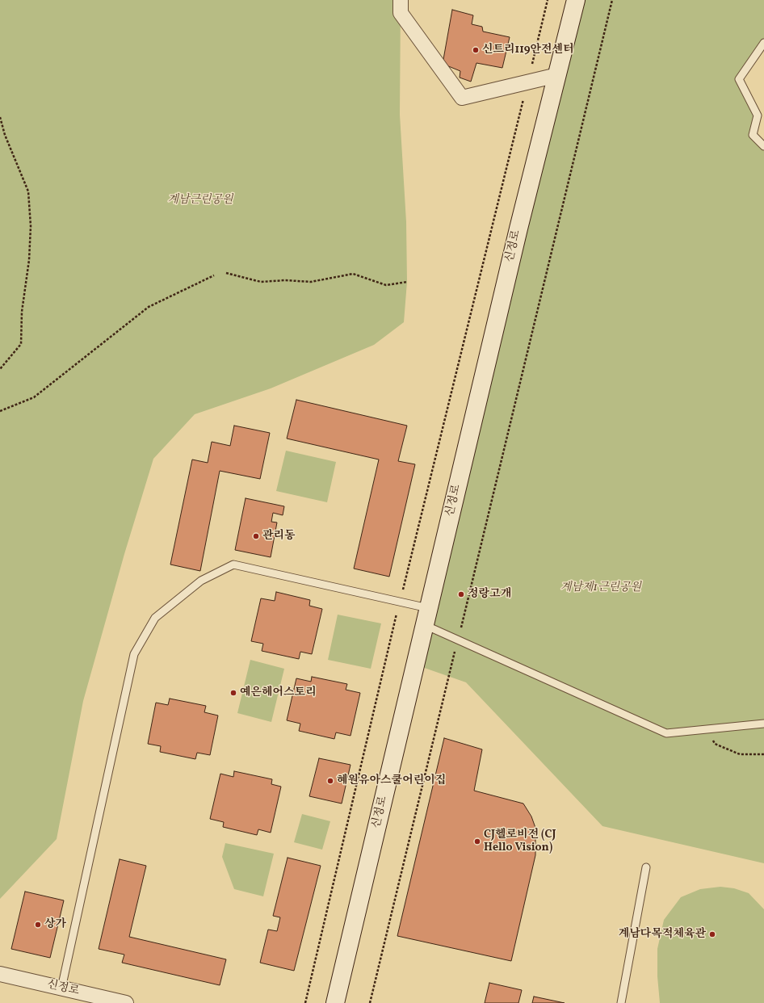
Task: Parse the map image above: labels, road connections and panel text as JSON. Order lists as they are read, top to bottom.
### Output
{
  "streets": {
    "main road": ["신정로"]
  },
  "parks": ["계남근린공원", "계남제1근린공원"],
  "places": [
    "신트리119안전센터",
    "관리동",
    "정랑고개",
    "예은헤어스토리",
    "혜원유아스쿨어린이집",
    "CJ헬로비전 (CJ Hello Vision)",
    "상가",
    "계남다목적체육관"
  ]
}
